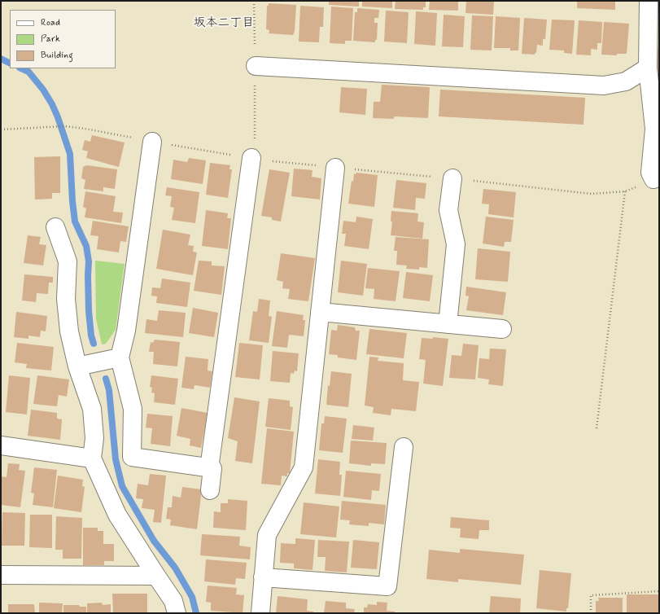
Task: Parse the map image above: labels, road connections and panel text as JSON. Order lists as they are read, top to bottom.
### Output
{
  "districts": ["坂本二丁目"],
  "legend": ["Road", "Park", "Building"]
}
